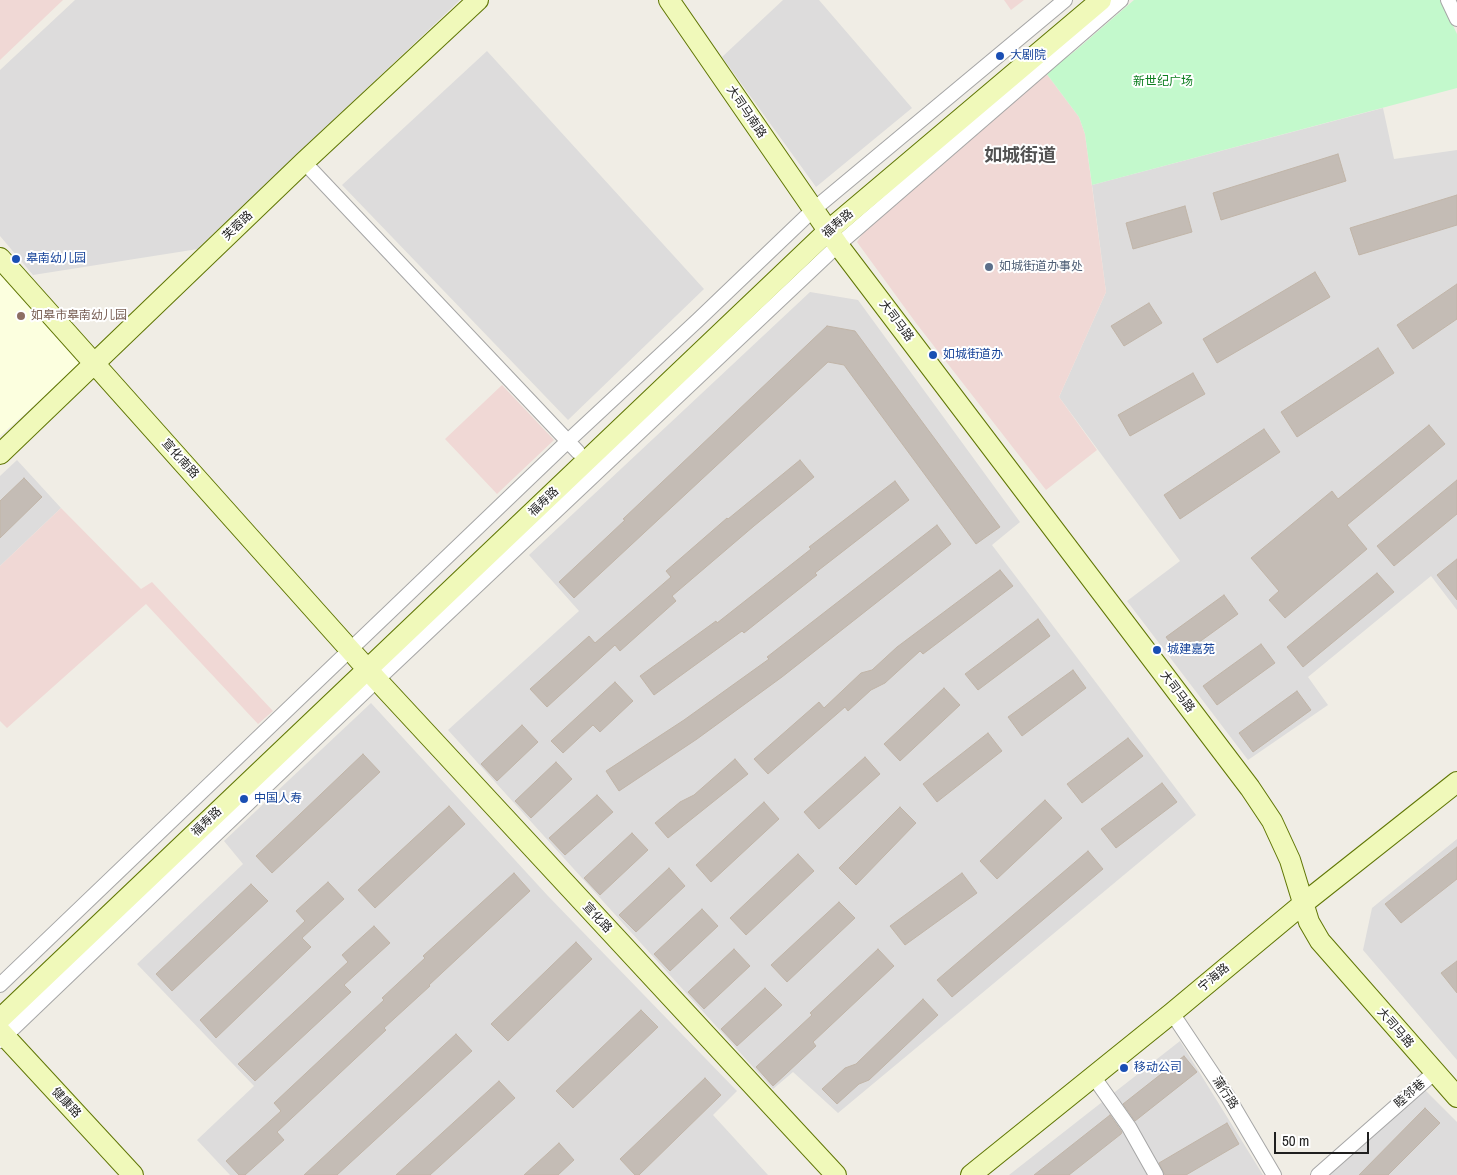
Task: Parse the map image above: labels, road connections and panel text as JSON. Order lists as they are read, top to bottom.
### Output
{
  "streets": {
    "street": [
      "大司马南路",
      "福寿路",
      "芙蓉路",
      "大司马路",
      "宣化南路",
      "宣化路",
      "宁海路",
      "蒲行路",
      "睦邻巷",
      "健康路"
    ]
  },
  "crossings": [
    ["大司马南路", "福寿路"],
    ["大司马南路", "大司马路"],
    ["福寿路", "大司马路"],
    ["福寿路", "宣化南路"],
    ["福寿路", "宣化路"],
    ["福寿路", "健康路"],
    ["芙蓉路", "宣化南路"],
    ["大司马路", "宁海路"],
    ["大司马路", "睦邻巷"],
    ["宣化南路", "宣化路"],
    ["宁海路", "蒲行路"]
  ],
  "districts": ["如城街道"],
  "parks": ["新世纪广场"],
  "places": [
    "大剧院",
    "皋南幼儿园",
    "如城街道办事处",
    "如皋市皋南幼儿园",
    "如城街道办",
    "城建嘉苑",
    "中国人寿",
    "移动公司"
  ],
  "scale_bar": "50 m"
}
